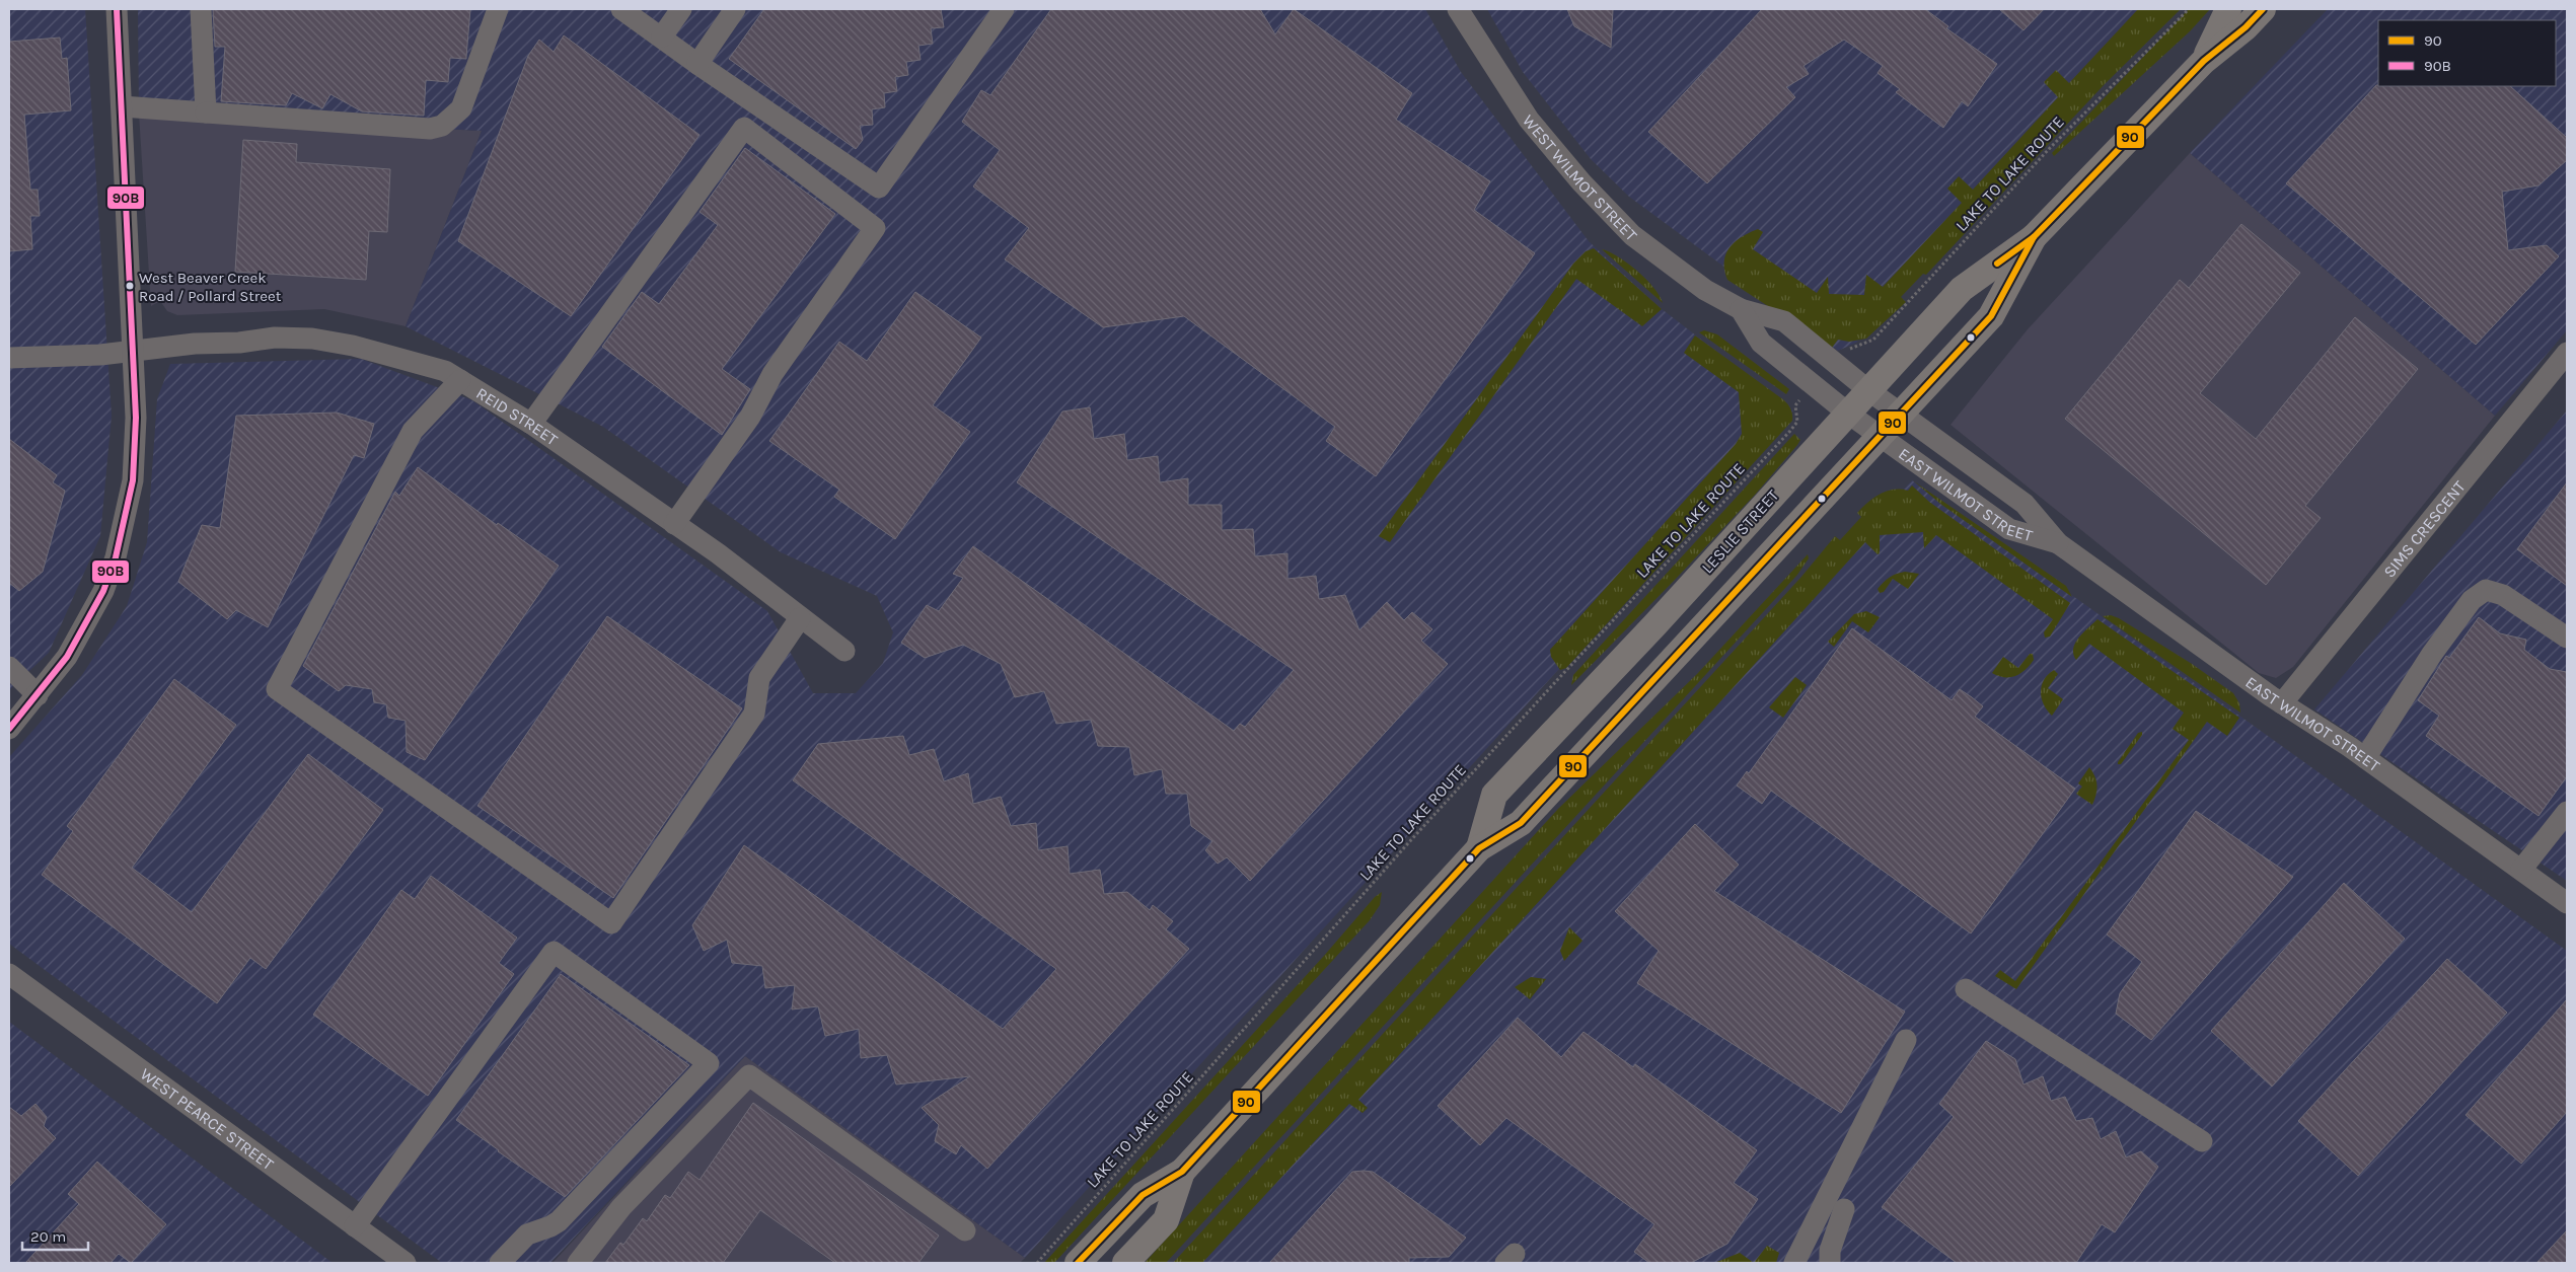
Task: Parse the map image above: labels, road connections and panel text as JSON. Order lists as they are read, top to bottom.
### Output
{
  "streets": {
    "main road": ["LESLIE STREET"],
    "street": [
      "WEST WILMOT STREET",
      "REID STREET",
      "EAST WILMOT STREET",
      "SIMS CRESCENT",
      "WEST PEARCE STREET"
    ],
    "path": ["LAKE TO LAKE ROUTE"]
  },
  "crossings": [
    ["WEST WILMOT STREET", "EAST WILMOT STREET"],
    ["WEST WILMOT STREET", "LESLIE STREET"],
    ["EAST WILMOT STREET", "SIMS CRESCENT"],
    ["EAST WILMOT STREET", "LESLIE STREET"]
  ],
  "places": ["West Beaver Creek Road / Pollard Street"],
  "lines": ["transit line 90", "transit line 90B"],
  "legend": ["90", "90B"],
  "scale_bar": "20 m"
}
